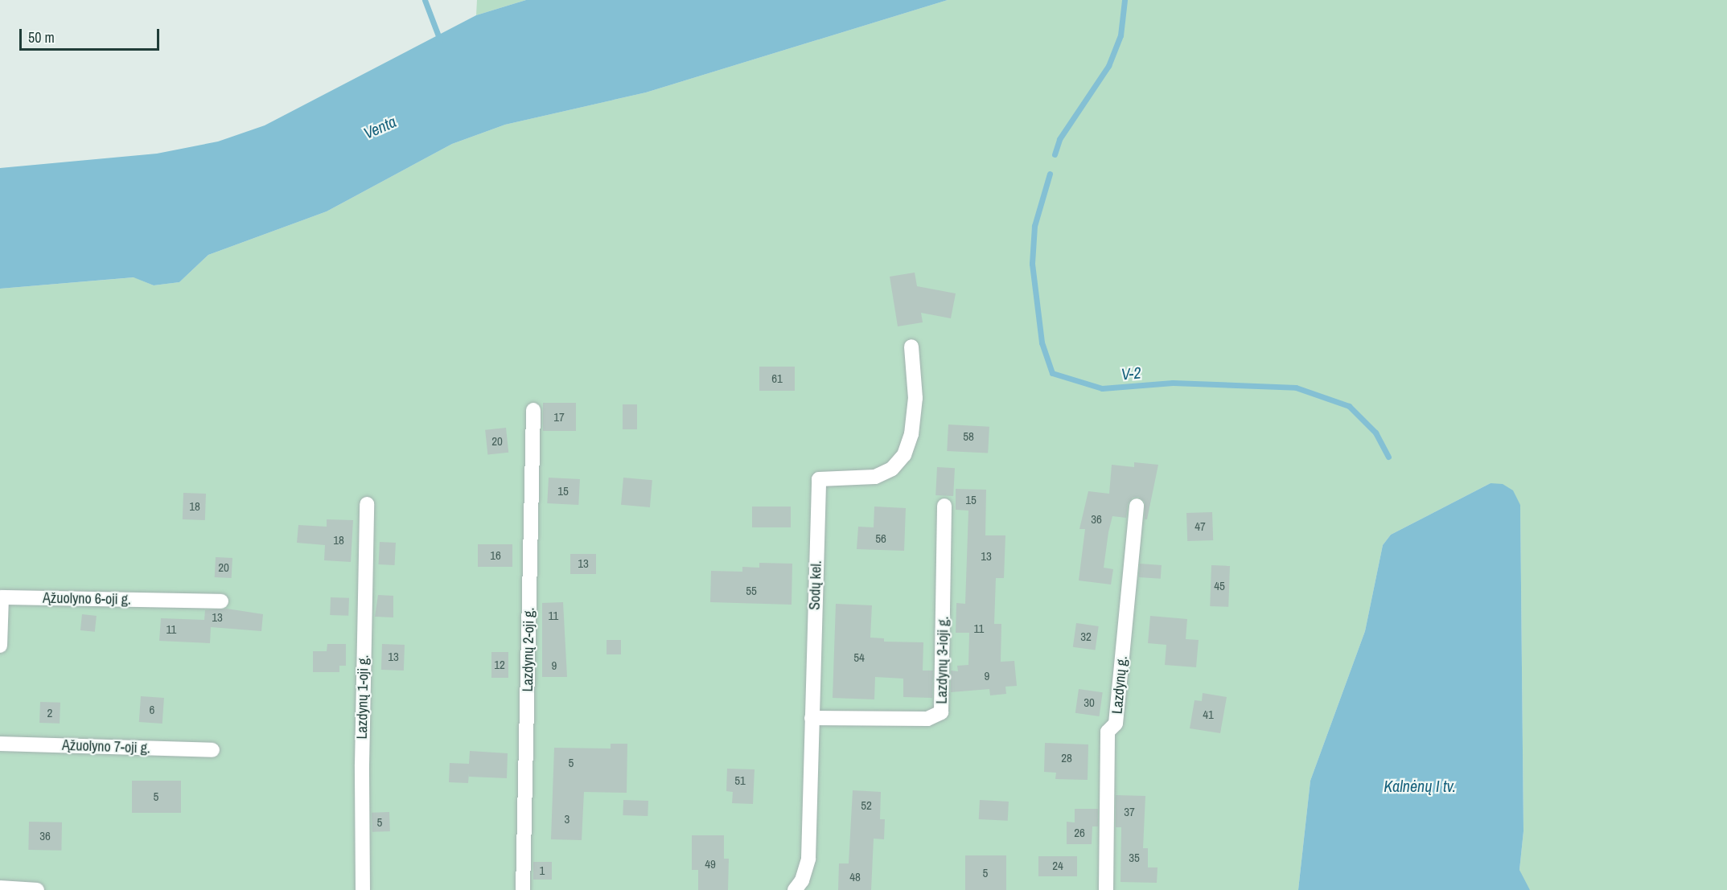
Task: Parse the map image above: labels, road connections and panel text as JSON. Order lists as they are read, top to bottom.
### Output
{
  "streets": {
    "street": [
      "Sodų kel.",
      "Ąžuolyno 6-oji g.",
      "Lazdynų 2-oji g.",
      "Lazdynų 3-ioji g.",
      "Lazdynų g.",
      "Lazdynų 1-oji g.",
      "Ąžuolyno 7-oji g."
    ]
  },
  "crossings": [
    ["Sodų kel.", "Lazdynų 3-ioji g."]
  ],
  "water": ["Venta", "V-2", "Kalnėnų I tv."],
  "house_numbers": [
    "61",
    "17",
    "58",
    "20",
    "15",
    "15",
    "18",
    "36",
    "47",
    "56",
    "18",
    "16",
    "13",
    "13",
    "20",
    "45",
    "55",
    "11",
    "13",
    "11",
    "11",
    "32",
    "13",
    "54",
    "12",
    "9",
    "9",
    "30",
    "6",
    "2",
    "41",
    "28",
    "5",
    "51",
    "5",
    "52",
    "37",
    "3",
    "5",
    "26",
    "36",
    "35",
    "49",
    "24",
    "1",
    "5",
    "48"
  ],
  "scale_bar": "50 m"
}
